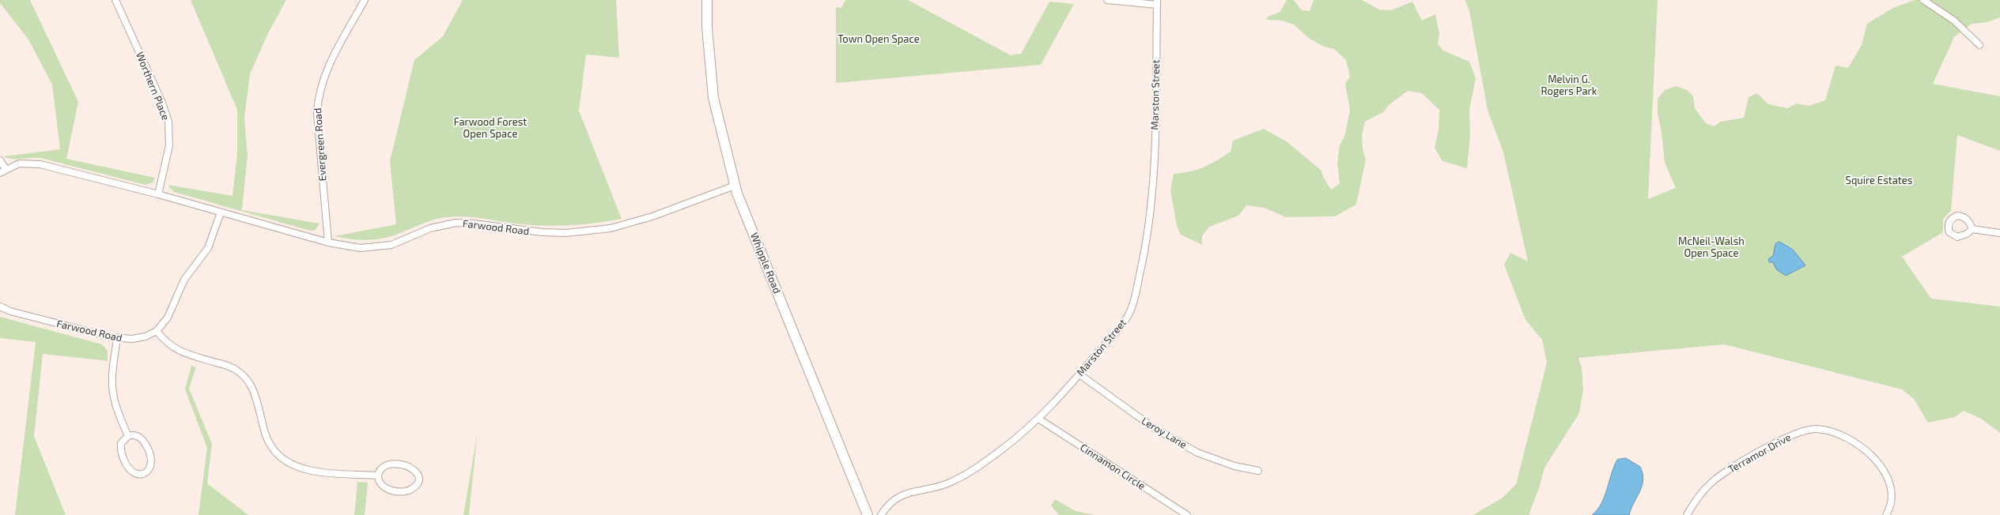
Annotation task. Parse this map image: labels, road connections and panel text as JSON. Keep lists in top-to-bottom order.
{
  "streets": {
    "main road": ["Whipple Road"],
    "street": [
      "Worthern Place",
      "Marston Street",
      "Evergreen Road",
      "Farwood Road",
      "Leroy Lane",
      "Terramor Drive",
      "Cinnamon Circle"
    ]
  },
  "crossings": [
    ["Worthern Place", "Farwood Road"],
    ["Marston Street", "Leroy Lane"],
    ["Marston Street", "Cinnamon Circle"],
    ["Evergreen Road", "Farwood Road"],
    ["Farwood Road", "Whipple Road"]
  ],
  "parks": [
    "Town Open Space",
    "Melvin G. Rogers Park",
    "Farwood Forest Open Space",
    "Squire Estates",
    "McNeil-Walsh Open Space"
  ]
}
